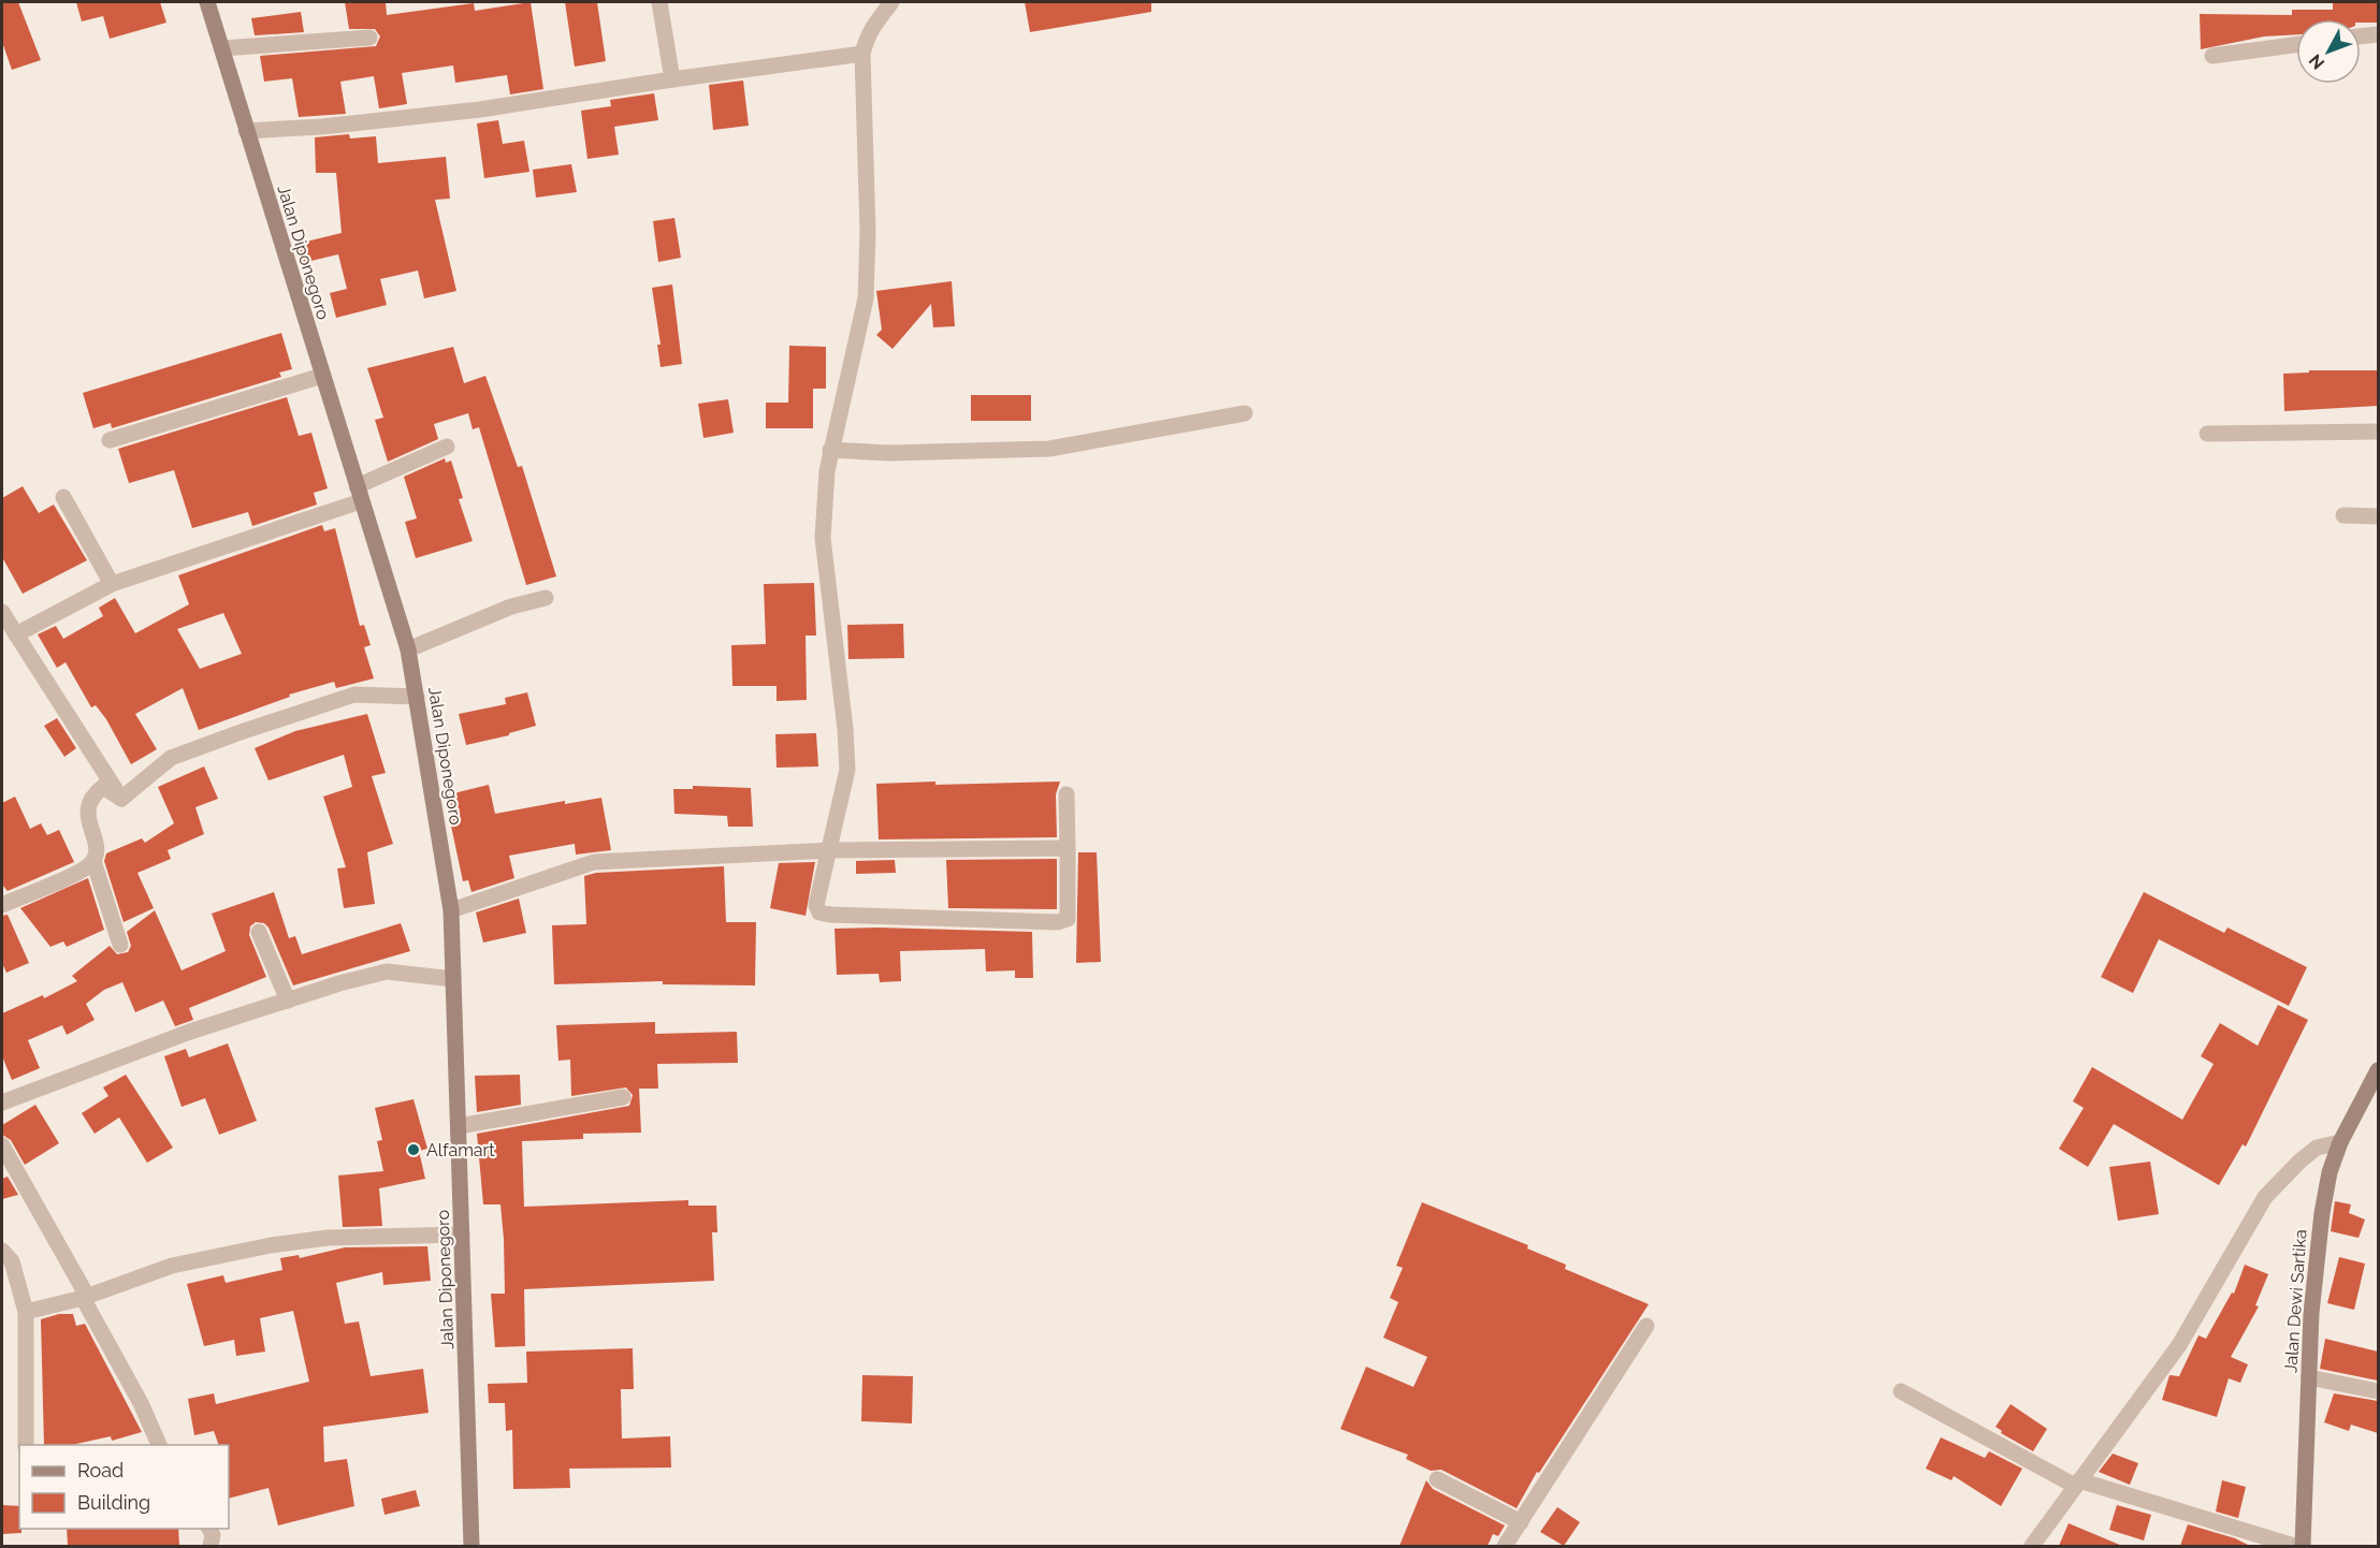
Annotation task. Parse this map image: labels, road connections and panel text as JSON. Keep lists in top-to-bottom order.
{
  "streets": {
    "street": ["Jalan Diponegoro", "Jalan Dewi Sartika"]
  },
  "places": ["Alfamart"],
  "legend": ["Road", "Building"],
  "north": "bottom left"
}
